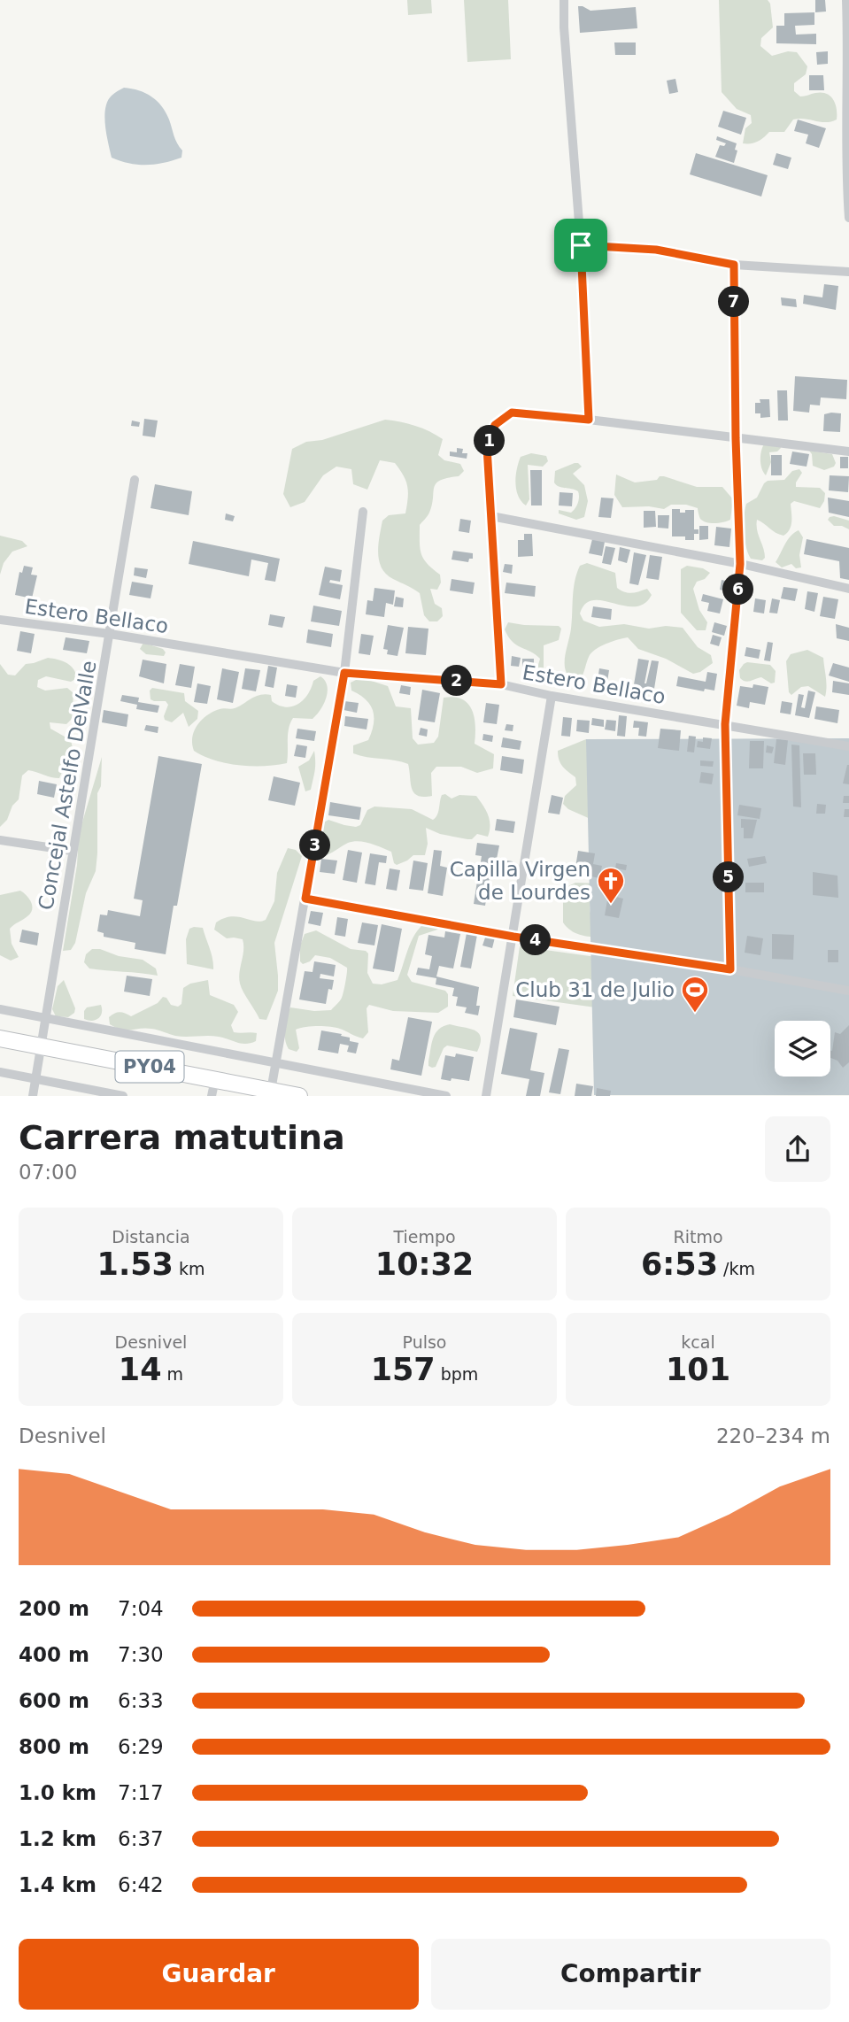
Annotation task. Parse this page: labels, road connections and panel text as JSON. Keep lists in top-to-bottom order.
{
  "streets": {
    "highway": ["PY04"],
    "street": ["Estero Bellaco", "Concejal Astelfo DelValle"]
  },
  "crossings": [
    ["Estero Bellaco", "Concejal Astelfo DelValle"],
    ["Concejal Astelfo DelValle", "PY04"]
  ],
  "places": {
    "church": ["Capilla Virgen de Lourdes"],
    "sports": ["Club 31 de Julio"]
  },
  "page": {
    "pins": [
      "7",
      "1",
      "6",
      "2",
      "3",
      "5",
      "4"
    ],
    "heading": ["Carrera matutina", "07:00"],
    "stats": [
      ["Distancia", "1.53 km"],
      ["Tiempo", "10:32"],
      ["Ritmo", "6:53 /km"],
      ["Desnivel", "14 m"],
      ["Pulso", "157 bpm"],
      ["kcal", "101"]
    ],
    "chart": ["Desnivel", "220–234 m"],
    "list": [
      {
        "name": "200 m",
        "note": "7:04"
      },
      {
        "name": "400 m",
        "note": "7:30"
      },
      {
        "name": "600 m",
        "note": "6:33"
      },
      {
        "name": "800 m",
        "note": "6:29"
      },
      {
        "name": "1.0 km",
        "note": "7:17"
      },
      {
        "name": "1.2 km",
        "note": "6:37"
      },
      {
        "name": "1.4 km",
        "note": "6:42"
      }
    ],
    "buttons": ["Guardar", "Compartir"]
  }
}
